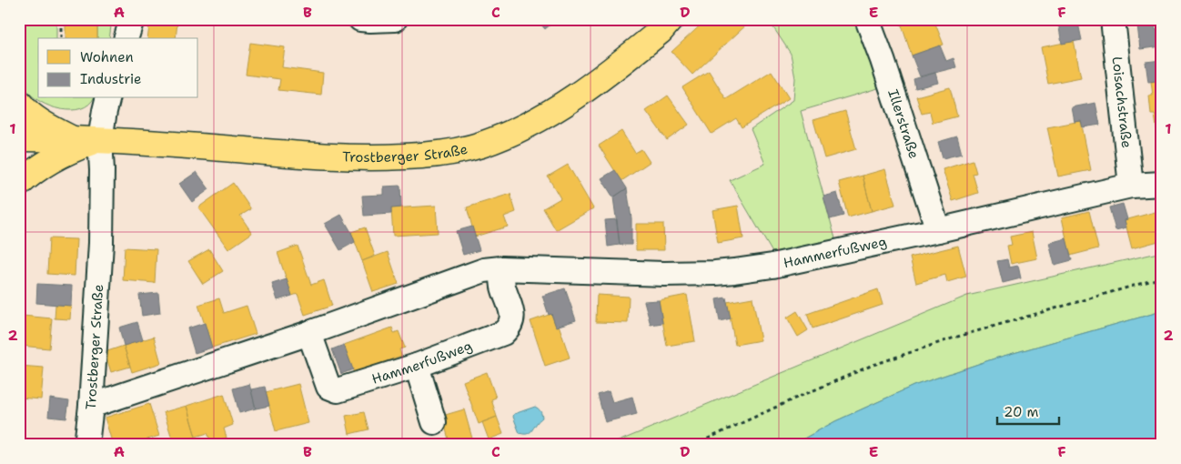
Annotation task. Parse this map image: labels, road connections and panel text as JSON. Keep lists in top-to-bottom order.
{
  "streets": {
    "main road": ["Trostberger Straße"],
    "street": ["Loisachstraße", "Illerstraße", "Hammerfußweg"]
  },
  "crossings": [
    ["Loisachstraße", "Hammerfußweg"],
    ["Illerstraße", "Hammerfußweg"],
    ["Trostberger Straße", "Hammerfußweg"]
  ],
  "legend": ["Wohnen", "Industrie"],
  "scale_bar": "20 m",
  "grid": {
    "columns": [
      "A",
      "B",
      "C",
      "D",
      "E",
      "F"
    ],
    "rows": ["1", "2"]
  }
}
